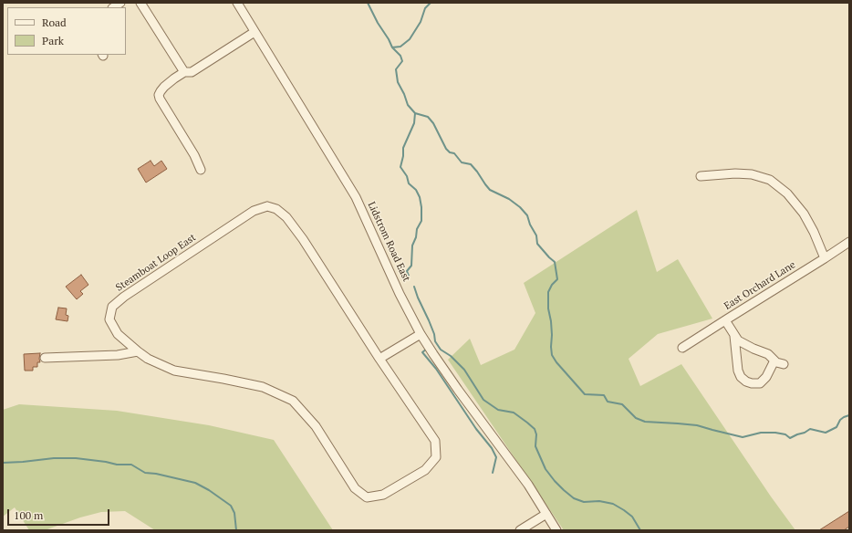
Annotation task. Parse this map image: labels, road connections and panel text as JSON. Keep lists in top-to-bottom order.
{
  "streets": {
    "street": ["Lidstrom Road East", "Steamboat Loop East", "East Orchard Lane"]
  },
  "legend": ["Road", "Park"],
  "scale_bar": "100 m"
}
